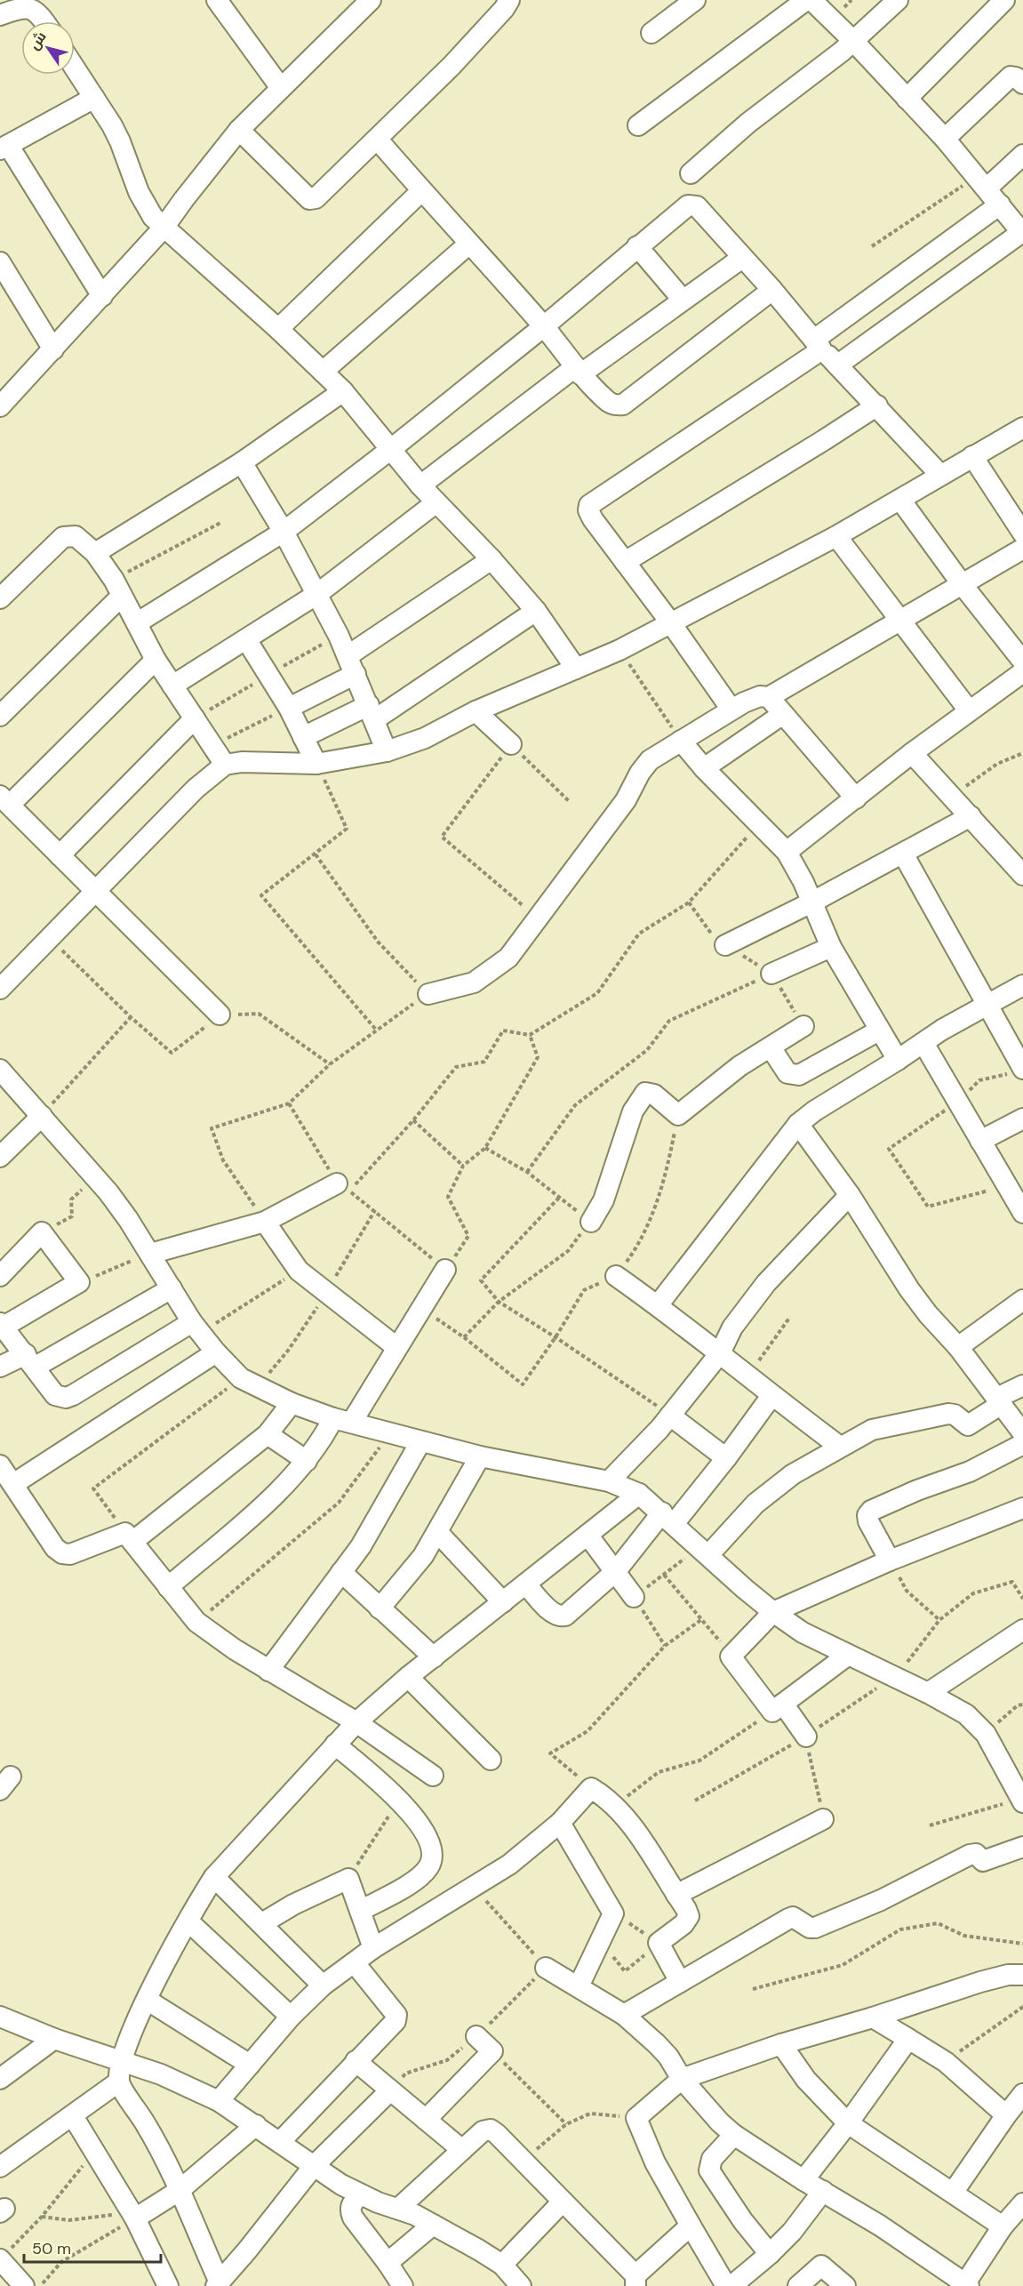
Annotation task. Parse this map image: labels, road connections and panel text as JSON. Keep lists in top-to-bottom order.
{
  "scale_bar": "50 m",
  "north": "top left"
}
